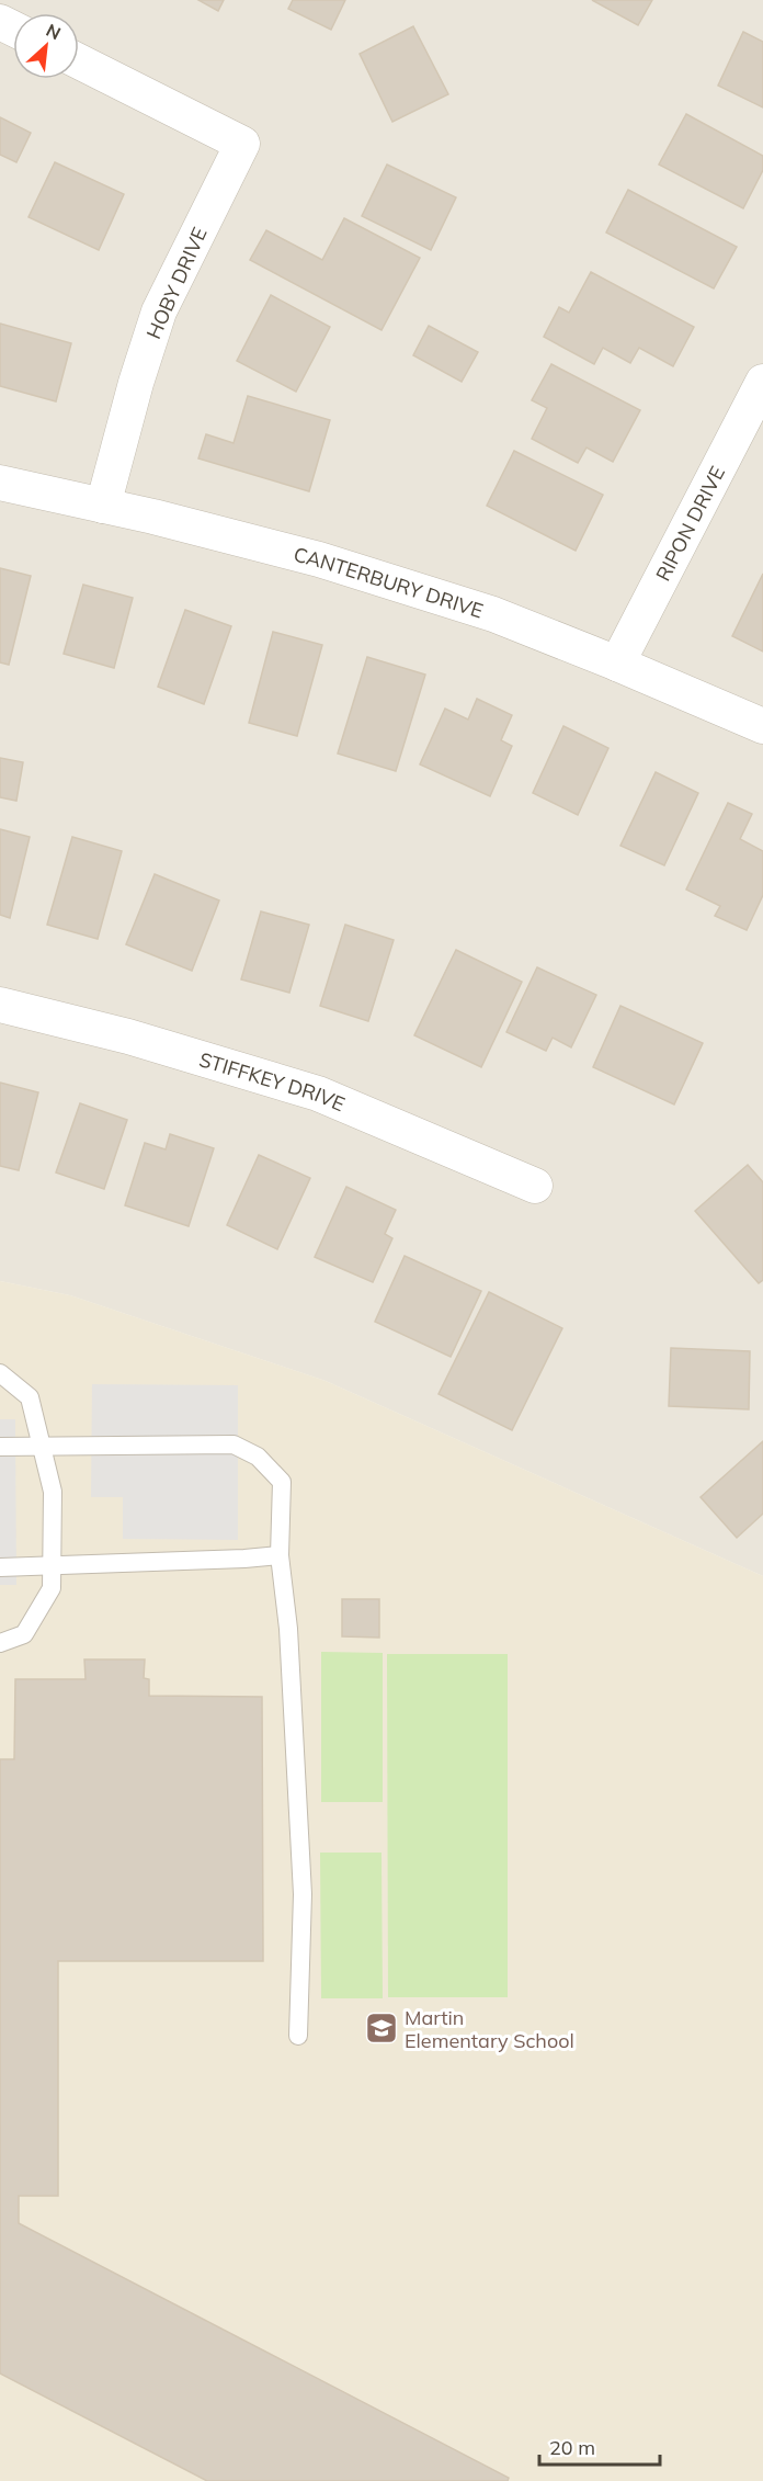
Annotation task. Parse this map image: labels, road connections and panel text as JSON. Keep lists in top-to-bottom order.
{
  "streets": {
    "street": [
      "HOBY DRIVE",
      "RIPON DRIVE",
      "CANTERBURY DRIVE",
      "STIFFKEY DRIVE"
    ]
  },
  "crossings": [
    ["HOBY DRIVE", "CANTERBURY DRIVE"],
    ["RIPON DRIVE", "CANTERBURY DRIVE"]
  ],
  "places": {
    "school or university": ["Martin Elementary School"]
  },
  "scale_bar": "20 m",
  "north": "top right"
}
